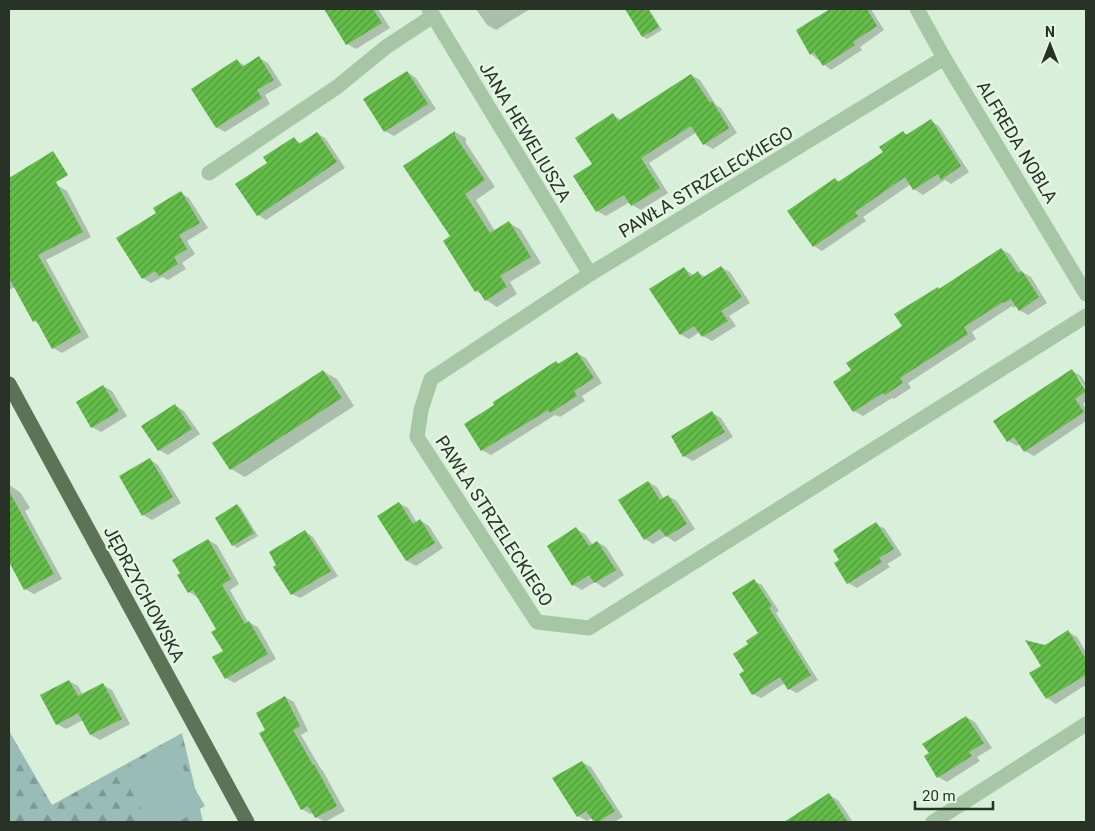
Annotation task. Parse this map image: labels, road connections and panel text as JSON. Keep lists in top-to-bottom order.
{
  "streets": {
    "main road": ["JĘDRZYCHOWSKA"],
    "street": ["JANA HEWELIUSZA", "ALFREDA NOBLA", "PAWŁA STRZELECKIEGO"]
  },
  "crossings": [
    ["JANA HEWELIUSZA", "PAWŁA STRZELECKIEGO"],
    ["ALFREDA NOBLA", "PAWŁA STRZELECKIEGO"]
  ],
  "scale_bar": "20 m",
  "north": "top"
}
